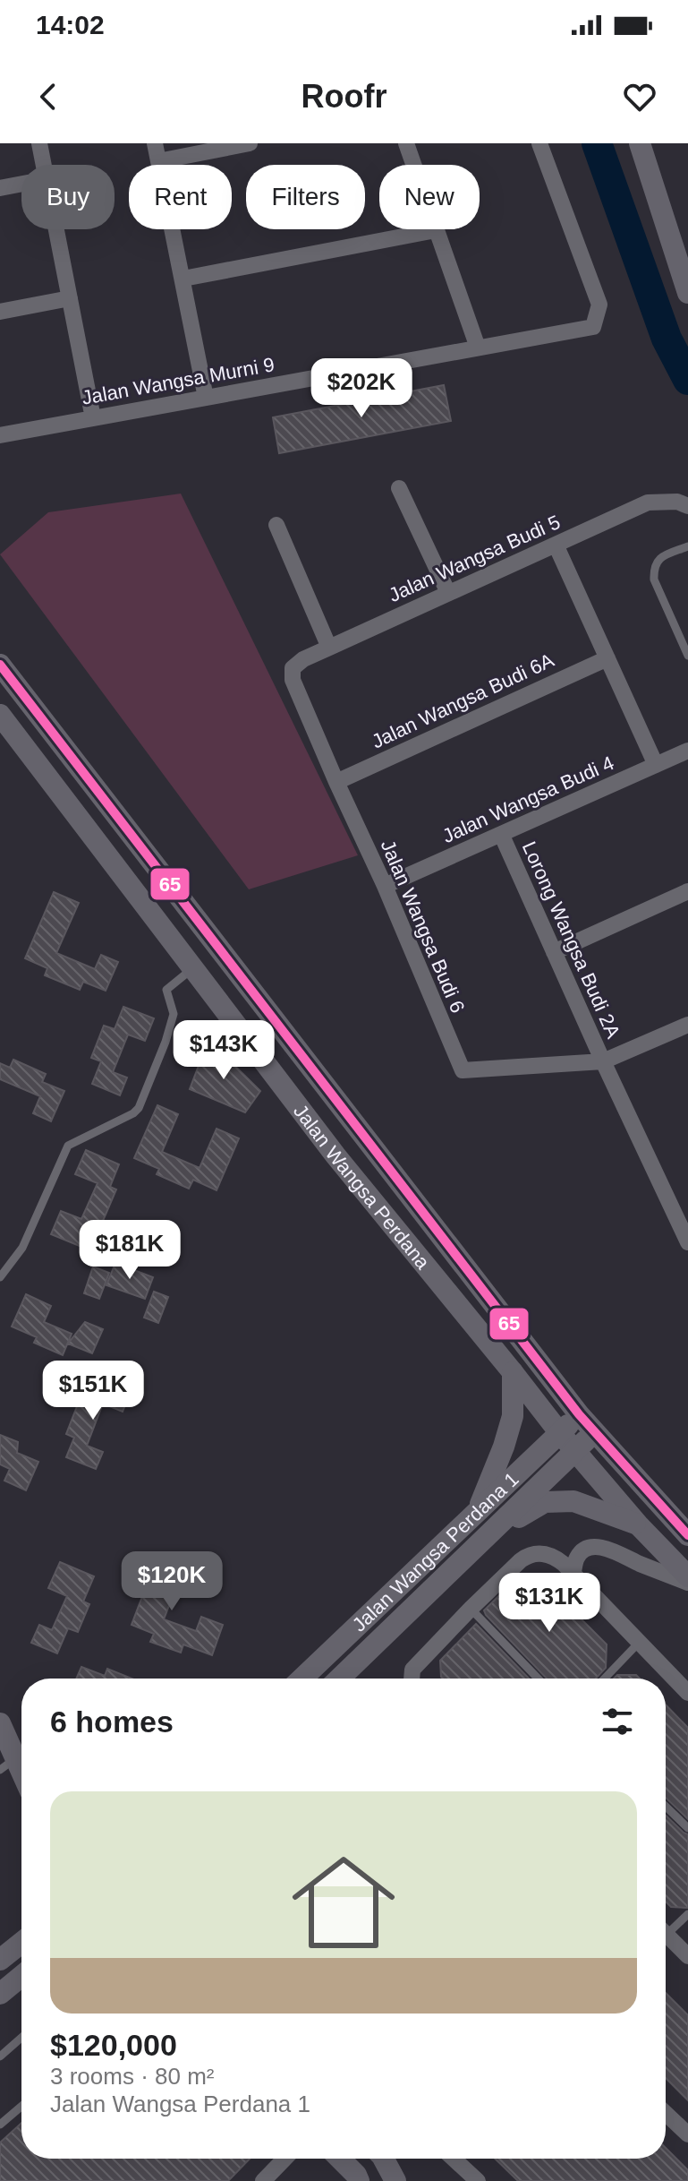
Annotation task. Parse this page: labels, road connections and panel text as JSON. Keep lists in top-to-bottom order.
{
  "streets": {
    "main road": ["Jalan Wangsa Perdana", "Jalan Wangsa Perdana 1"],
    "street": [
      "Jalan Wangsa Murni 9",
      "Jalan Wangsa Budi 5",
      "Jalan Wangsa Budi 6A",
      "Jalan Wangsa Budi 4",
      "Jalan Wangsa Budi 6",
      "Lorong Wangsa Budi 2A"
    ]
  },
  "crossings": [
    ["Jalan Wangsa Budi 5", "Jalan Wangsa Budi 6"],
    ["Jalan Wangsa Budi 6A", "Jalan Wangsa Budi 6"],
    ["Jalan Wangsa Budi 4", "Jalan Wangsa Budi 6"],
    ["Jalan Wangsa Budi 4", "Lorong Wangsa Budi 2A"],
    ["Jalan Wangsa Budi 6", "Lorong Wangsa Budi 2A"],
    ["Jalan Wangsa Perdana", "Jalan Wangsa Perdana 1"]
  ],
  "lines": ["transit line 65"],
  "page": {
    "status": "14:02",
    "header": "Roofr",
    "chip": [
      "Buy",
      "Rent",
      "Filters",
      "New"
    ],
    "price": [
      "$202K",
      "$143K",
      "$181K",
      "$151K",
      "$120K",
      "$131K"
    ],
    "heading": "6 homes",
    "list": [
      {
        "name": "$120,000",
        "note": "3 rooms · 80 m² · Jalan Wangsa Perdana 1"
      }
    ]
  }
}
